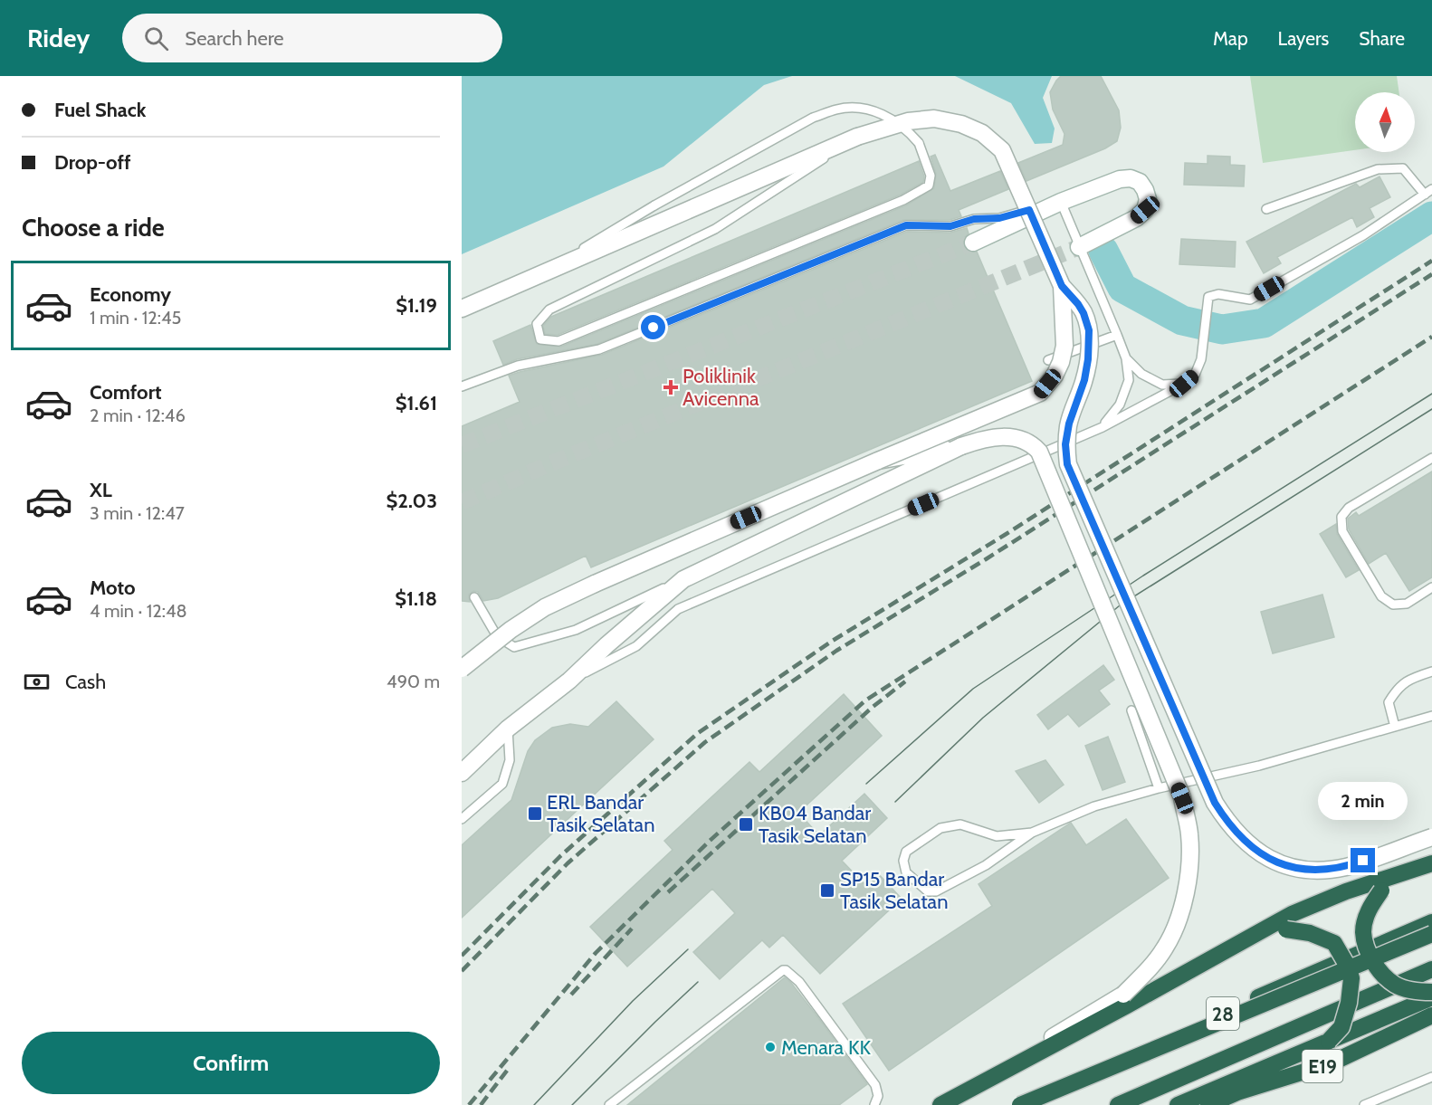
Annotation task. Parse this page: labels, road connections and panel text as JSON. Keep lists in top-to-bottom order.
{
  "streets": {
    "highway": ["28", "E19"]
  },
  "places": {
    "health": ["Poliklinik Avicenna"],
    "transit": ["ERL Bandar Tasik Selatan", "KB04 Bandar Tasik Selatan", "SP15 Bandar Tasik Selatan"],
    "other": ["Menara KK"]
  },
  "north": "top",
  "page": {
    "header": "Ridey",
    "search": "Search here",
    "nav": ["Map", "Layers", "Share"],
    "banner": ["Fuel Shack", "Drop-off"],
    "heading": "Choose a ride",
    "list": [
      {
        "name": "Economy",
        "note": "1 min · 12:45",
        "value": "$1.19"
      },
      {
        "name": "Comfort",
        "note": "2 min · 12:46",
        "value": "$1.61"
      },
      {
        "name": "XL",
        "note": "3 min · 12:47",
        "value": "$2.03"
      },
      {
        "name": "Moto",
        "note": "4 min · 12:48",
        "value": "$1.18"
      }
    ],
    "pay": ["Cash", "490 m"],
    "bubble": "2 min",
    "buttons": "Confirm"
  }
}
